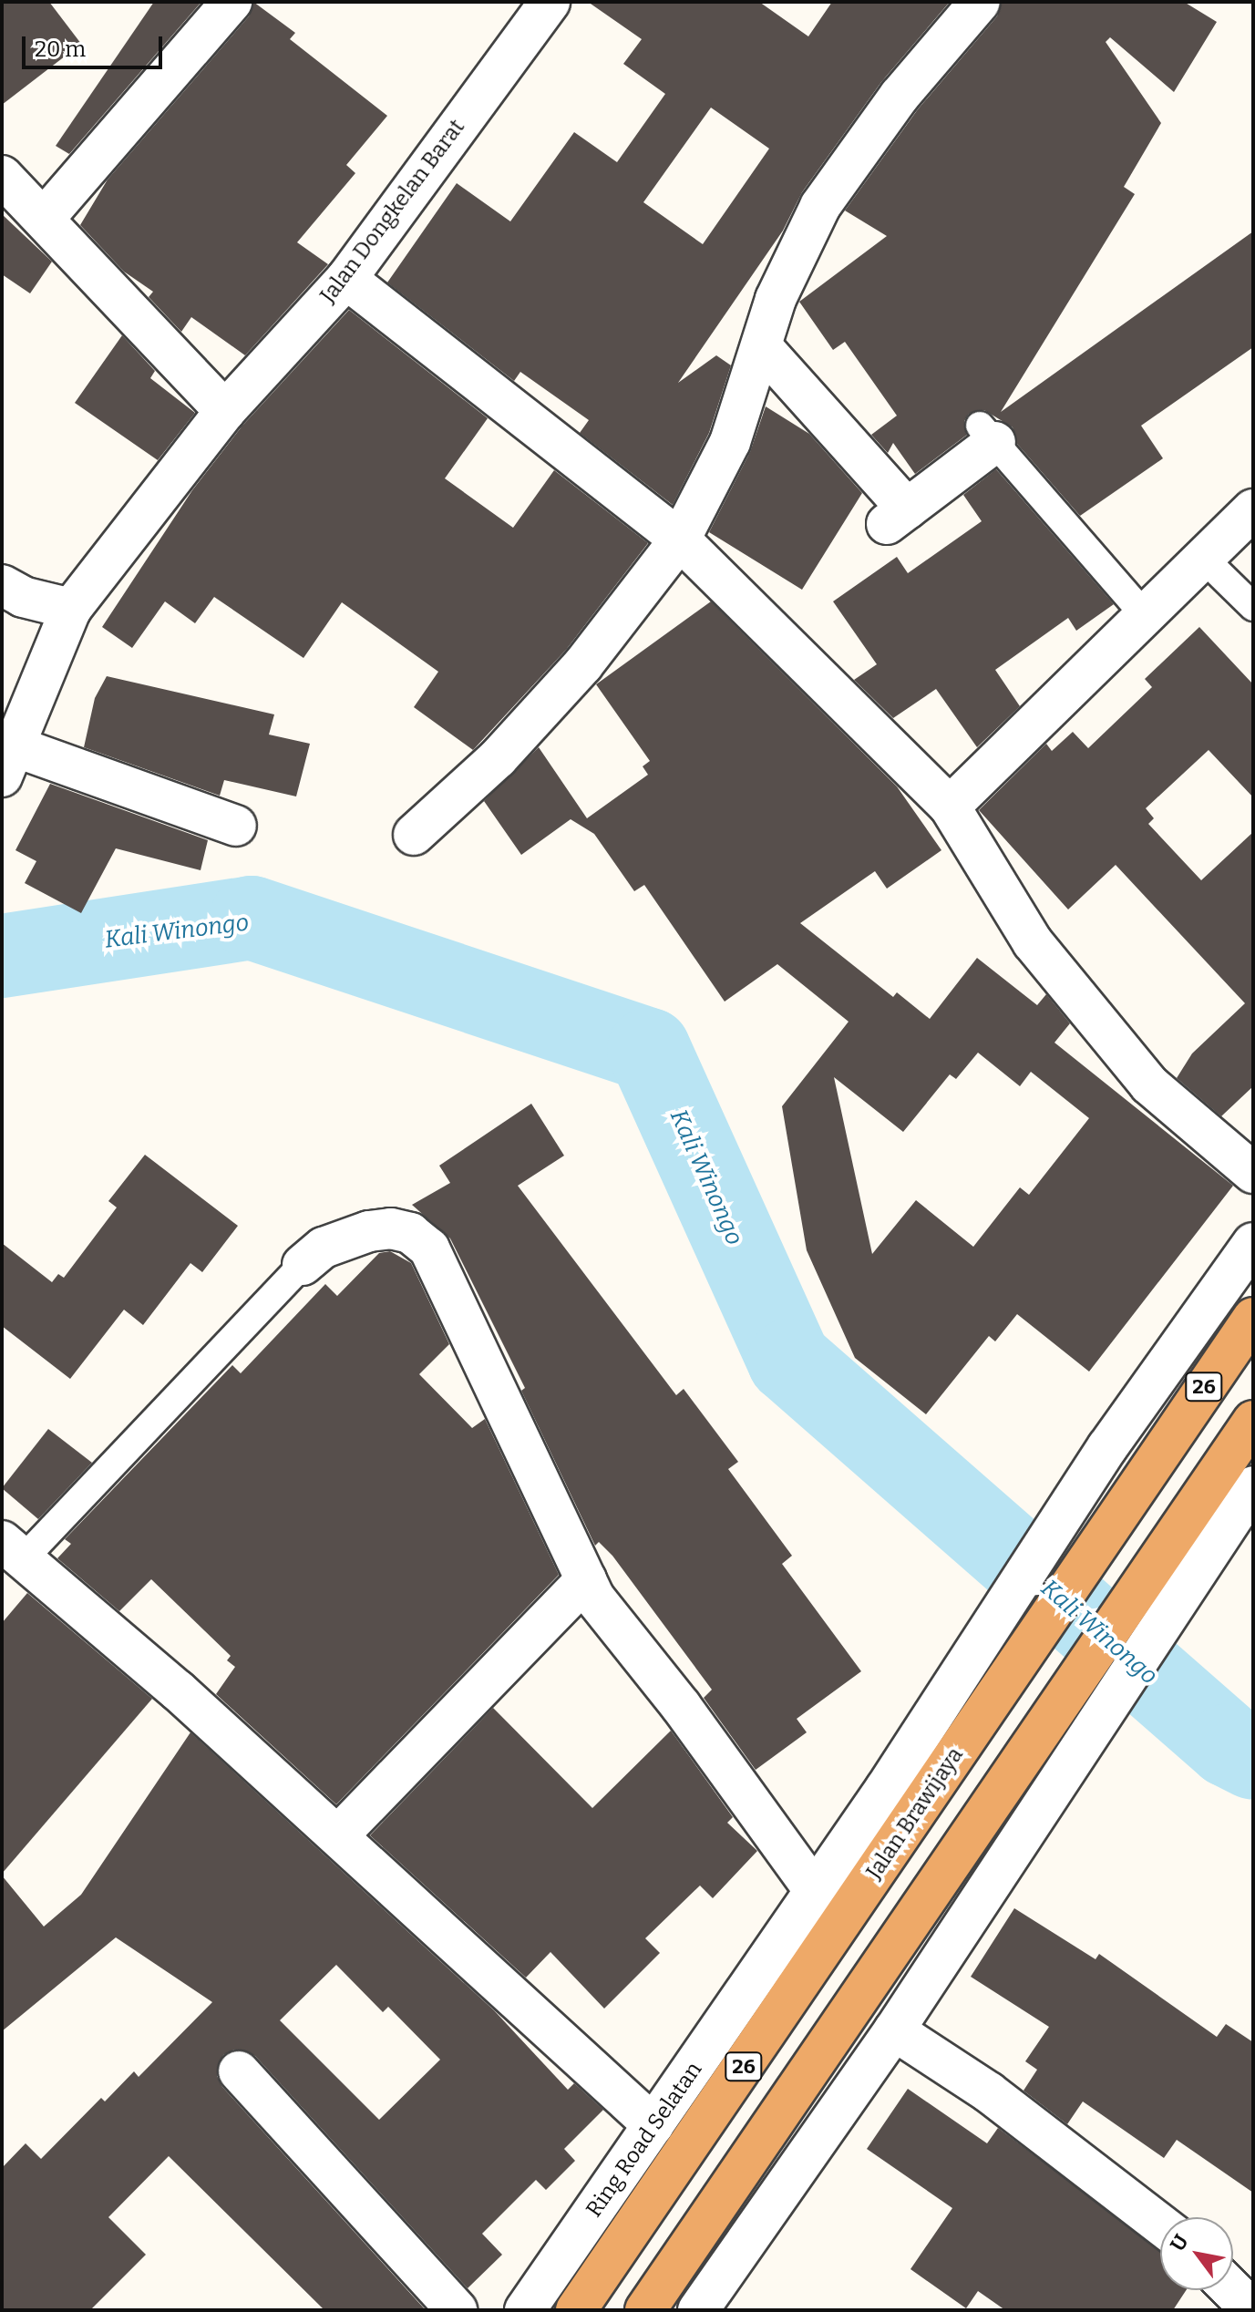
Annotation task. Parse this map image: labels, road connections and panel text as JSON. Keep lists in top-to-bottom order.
{
  "streets": {
    "highway": ["26", "Jalan Brawijaya"],
    "street": ["Jalan Dongkelan Barat", "Ring Road Selatan"]
  },
  "water": ["Kali Winongo"],
  "scale_bar": "20 m",
  "north": "top left"
}
